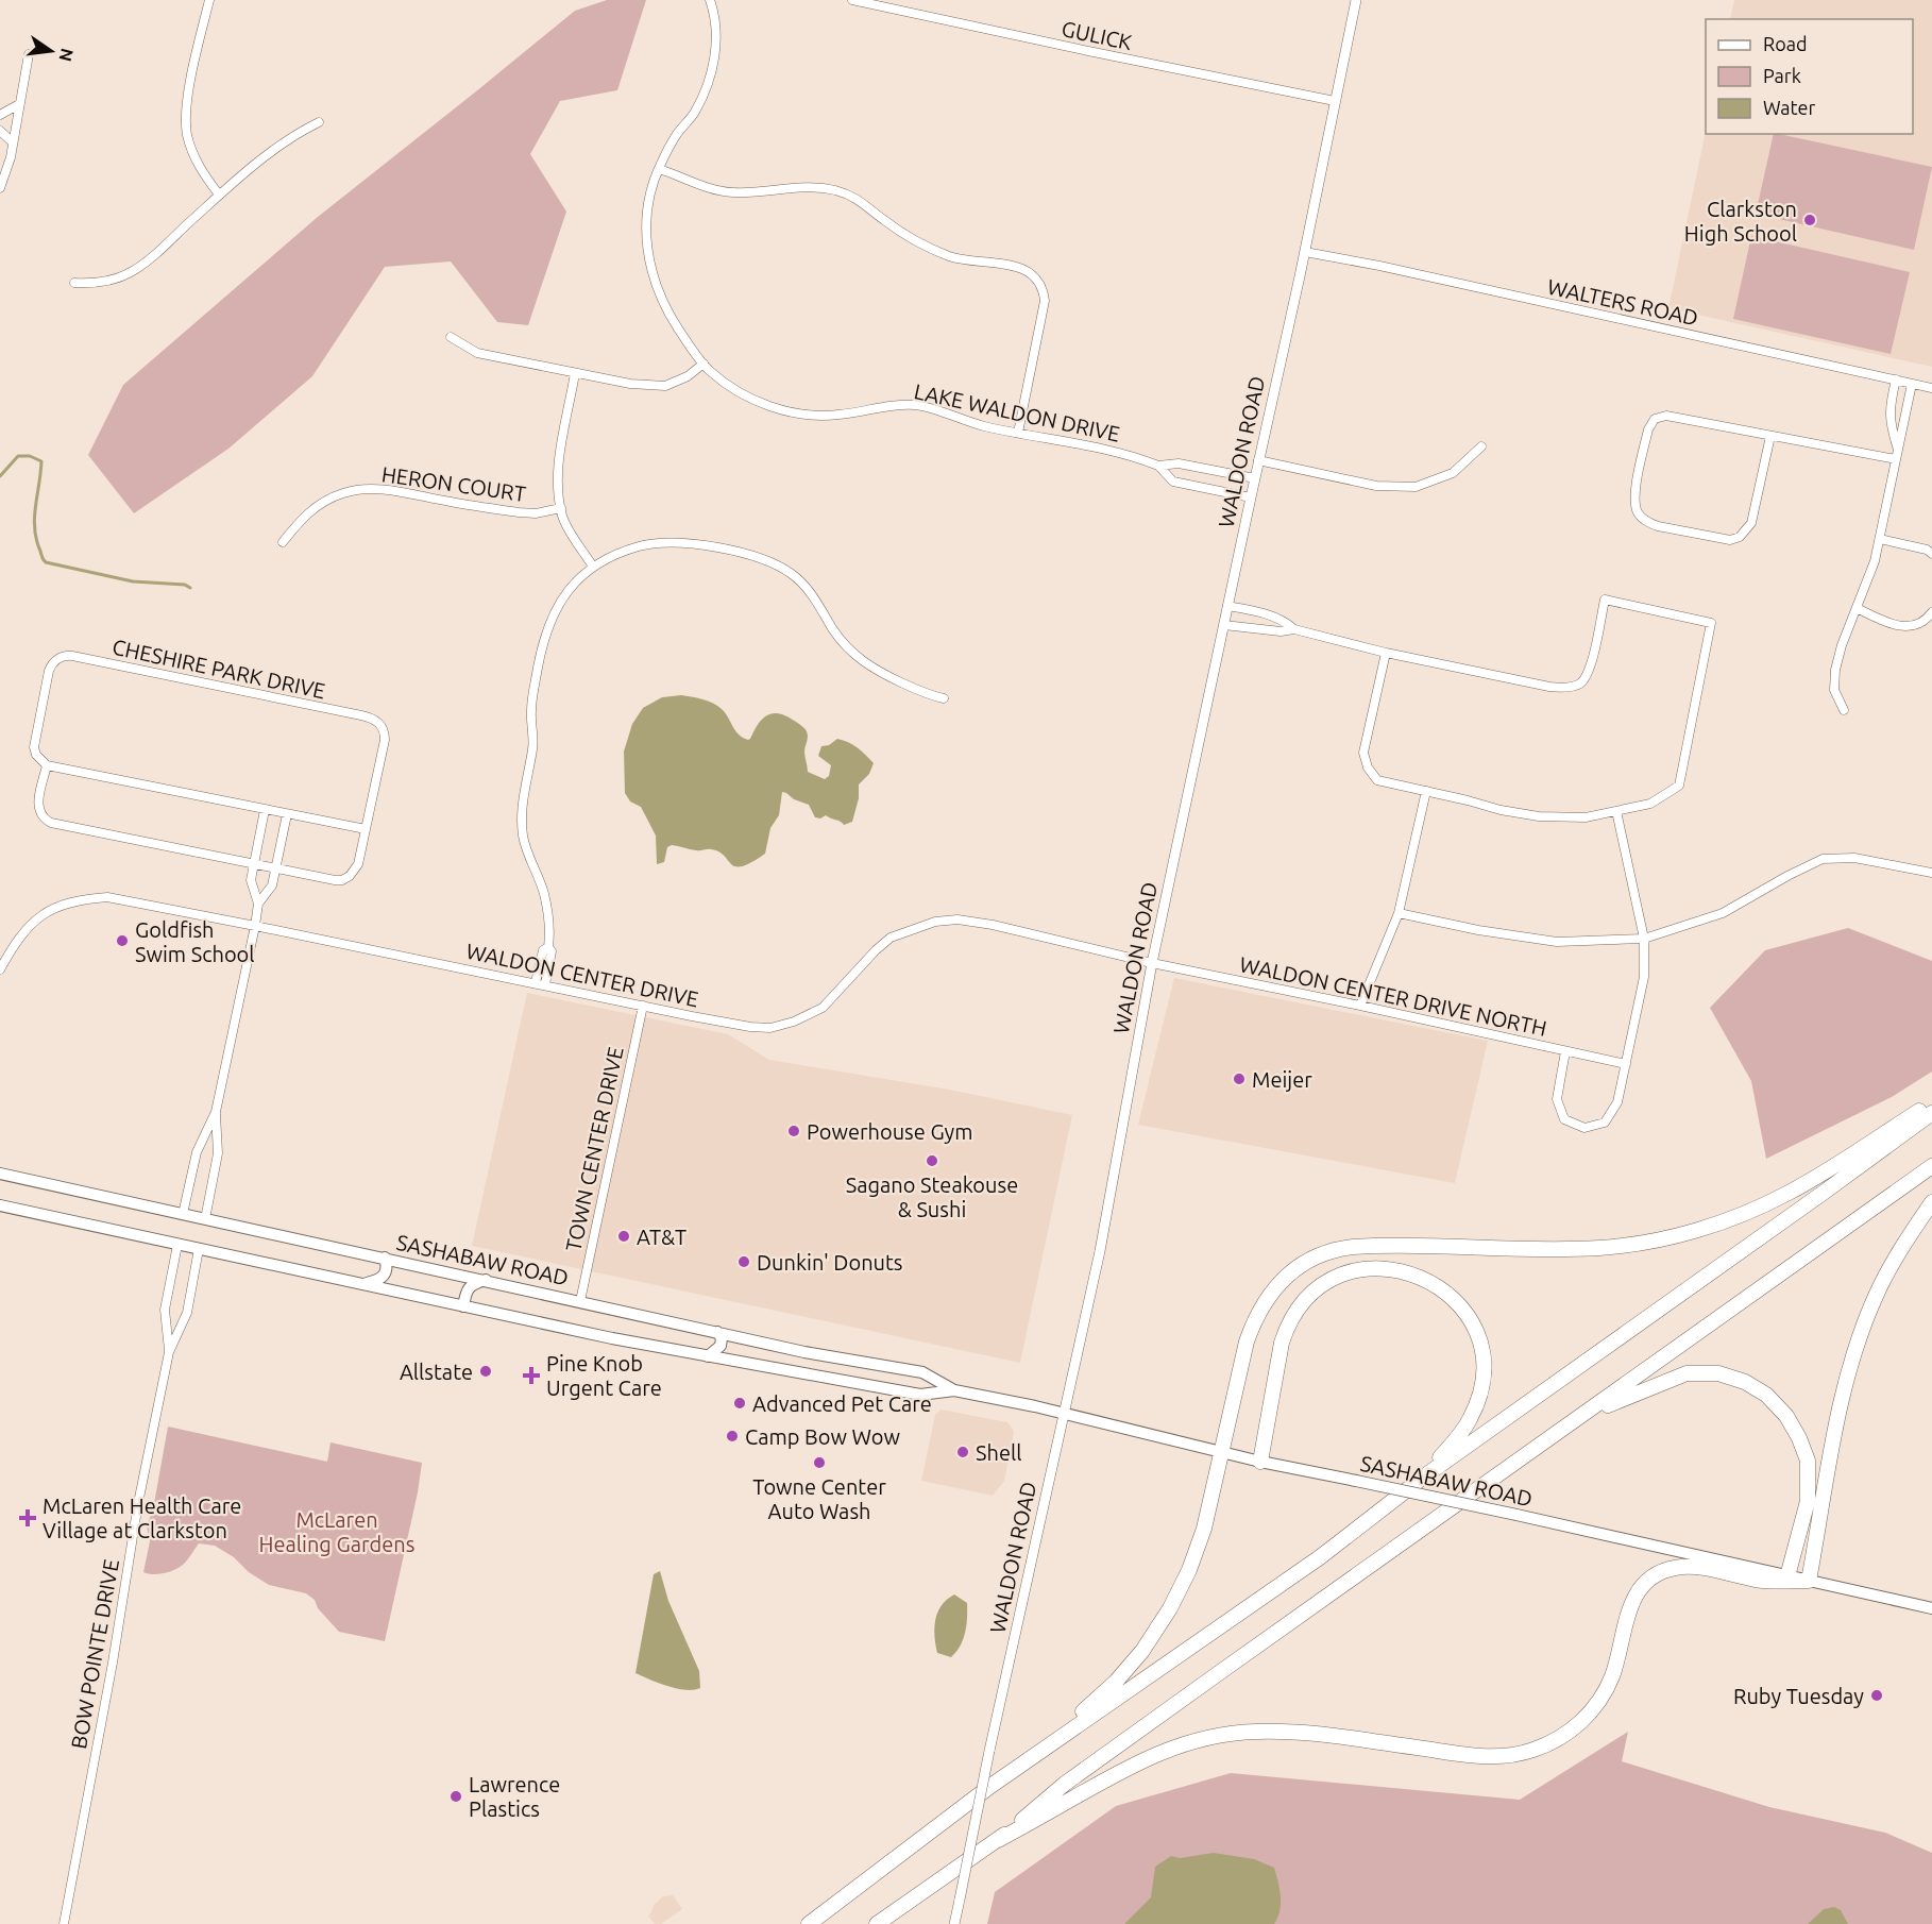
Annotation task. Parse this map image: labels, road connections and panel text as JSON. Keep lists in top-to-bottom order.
{
  "streets": {
    "main road": ["SASHABAW ROAD"],
    "street": [
      "GULICK",
      "WALTERS ROAD",
      "LAKE WALDON DRIVE",
      "WALDON ROAD",
      "HERON COURT",
      "CHESHIRE PARK DRIVE",
      "WALDON CENTER DRIVE",
      "WALDON CENTER DRIVE NORTH",
      "TOWN CENTER DRIVE",
      "BOW POINTE DRIVE"
    ]
  },
  "crossings": [
    ["GULICK", "WALDON ROAD"],
    ["WALTERS ROAD", "WALDON ROAD"],
    ["LAKE WALDON DRIVE", "WALDON ROAD"],
    ["WALDON ROAD", "WALDON CENTER DRIVE"],
    ["WALDON ROAD", "WALDON CENTER DRIVE NORTH"],
    ["WALDON ROAD", "SASHABAW ROAD"],
    ["WALDON CENTER DRIVE", "WALDON CENTER DRIVE NORTH"],
    ["WALDON CENTER DRIVE", "TOWN CENTER DRIVE"],
    ["TOWN CENTER DRIVE", "SASHABAW ROAD"],
    ["SASHABAW ROAD", "BOW POINTE DRIVE"]
  ],
  "parks": ["McLaren Healing Gardens"],
  "places": {
    "other": [
      "Clarkston High School",
      "Goldfish Swim School",
      "Meijer",
      "Powerhouse Gym",
      "Sagano Steakouse & Sushi",
      "AT&T",
      "Dunkin' Donuts",
      "Allstate",
      "Advanced Pet Care",
      "Camp Bow Wow",
      "Shell",
      "Towne Center Auto Wash",
      "Ruby Tuesday",
      "Lawrence Plastics"
    ],
    "health": ["Pine Knob Urgent Care", "McLaren Health Care Village at Clarkston"]
  },
  "legend": ["Road", "Park", "Water"],
  "north": "right"
}
